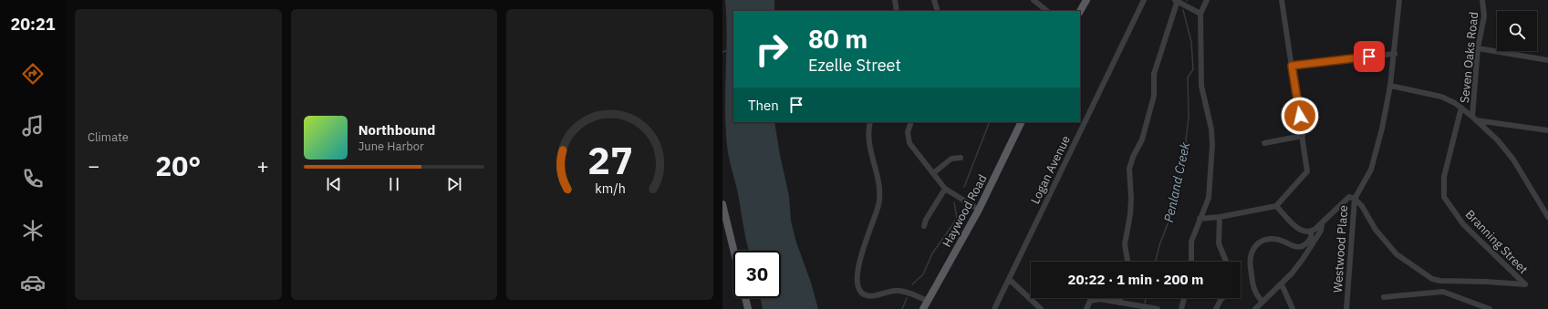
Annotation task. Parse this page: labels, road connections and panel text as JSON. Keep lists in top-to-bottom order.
{
  "streets": {
    "main road": ["Haywood Road"],
    "street": [
      "Seven Oaks Road",
      "Logan Avenue",
      "Branning Street",
      "Westwood Place"
    ]
  },
  "water": ["Penland Creek"],
  "page": {
    "tabs": "20:21",
    "tile": "Climate",
    "turn": ["80 m", "Ezelle Street"],
    "then": "Then",
    "song": ["Northbound", "June Harbor"],
    "heat": ["−", "20°", "+"],
    "limit": "30",
    "trip": "20:22 · 1 min · 200 m",
    "gauge": ["27", "km/h"]
  }
}
